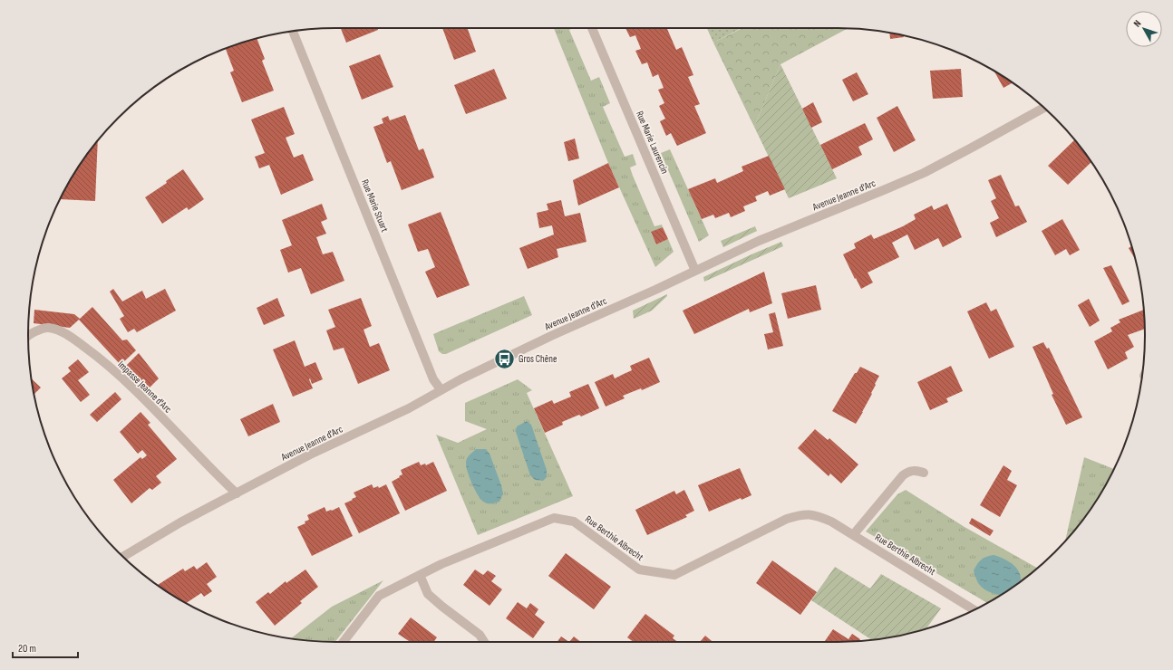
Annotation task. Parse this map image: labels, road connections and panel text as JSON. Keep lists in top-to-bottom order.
{
  "streets": {
    "street": [
      "Rue Marie Laurencin",
      "Avenue Jeanne d'Arc",
      "Rue Marie Stuart",
      "Impasse Jeanne d'Arc",
      "Rue Berthie Albrecht"
    ]
  },
  "crossings": [
    ["Rue Marie Laurencin", "Avenue Jeanne d'Arc"],
    ["Avenue Jeanne d'Arc", "Rue Marie Stuart"],
    ["Avenue Jeanne d'Arc", "Impasse Jeanne d'Arc"]
  ],
  "places": {
    "bus stop": ["Gros Chêne"]
  },
  "scale_bar": "20 m",
  "north": "top left"
}
